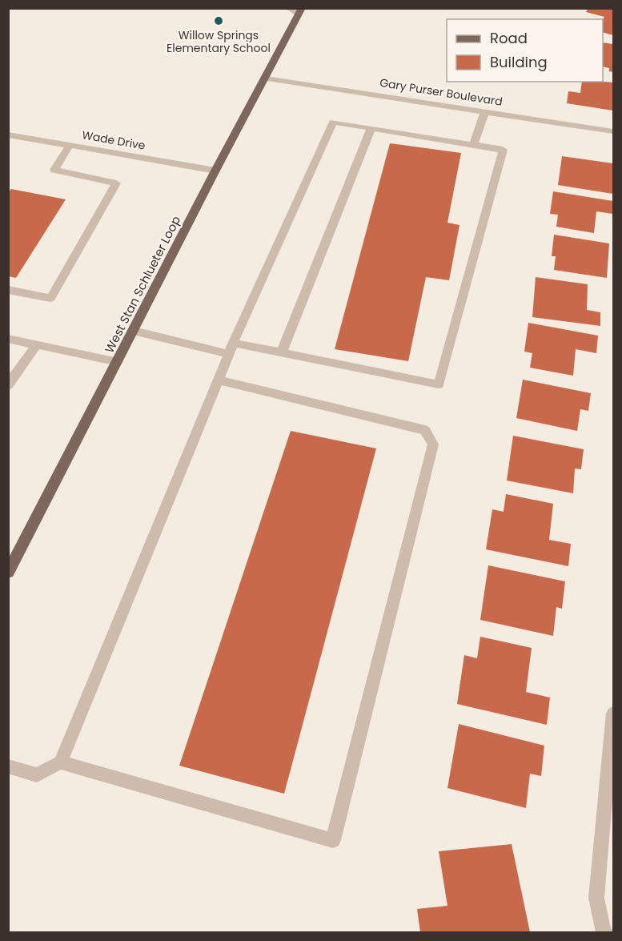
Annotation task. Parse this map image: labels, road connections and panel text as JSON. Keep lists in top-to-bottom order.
{
  "streets": {
    "main road": ["West Stan Schlueter Loop"],
    "street": ["Gary Purser Boulevard", "Wade Drive"]
  },
  "crossings": [
    ["Gary Purser Boulevard", "West Stan Schlueter Loop"],
    ["Wade Drive", "West Stan Schlueter Loop"]
  ],
  "places": ["Willow Springs Elementary School"],
  "legend": ["Road", "Building"]
}
